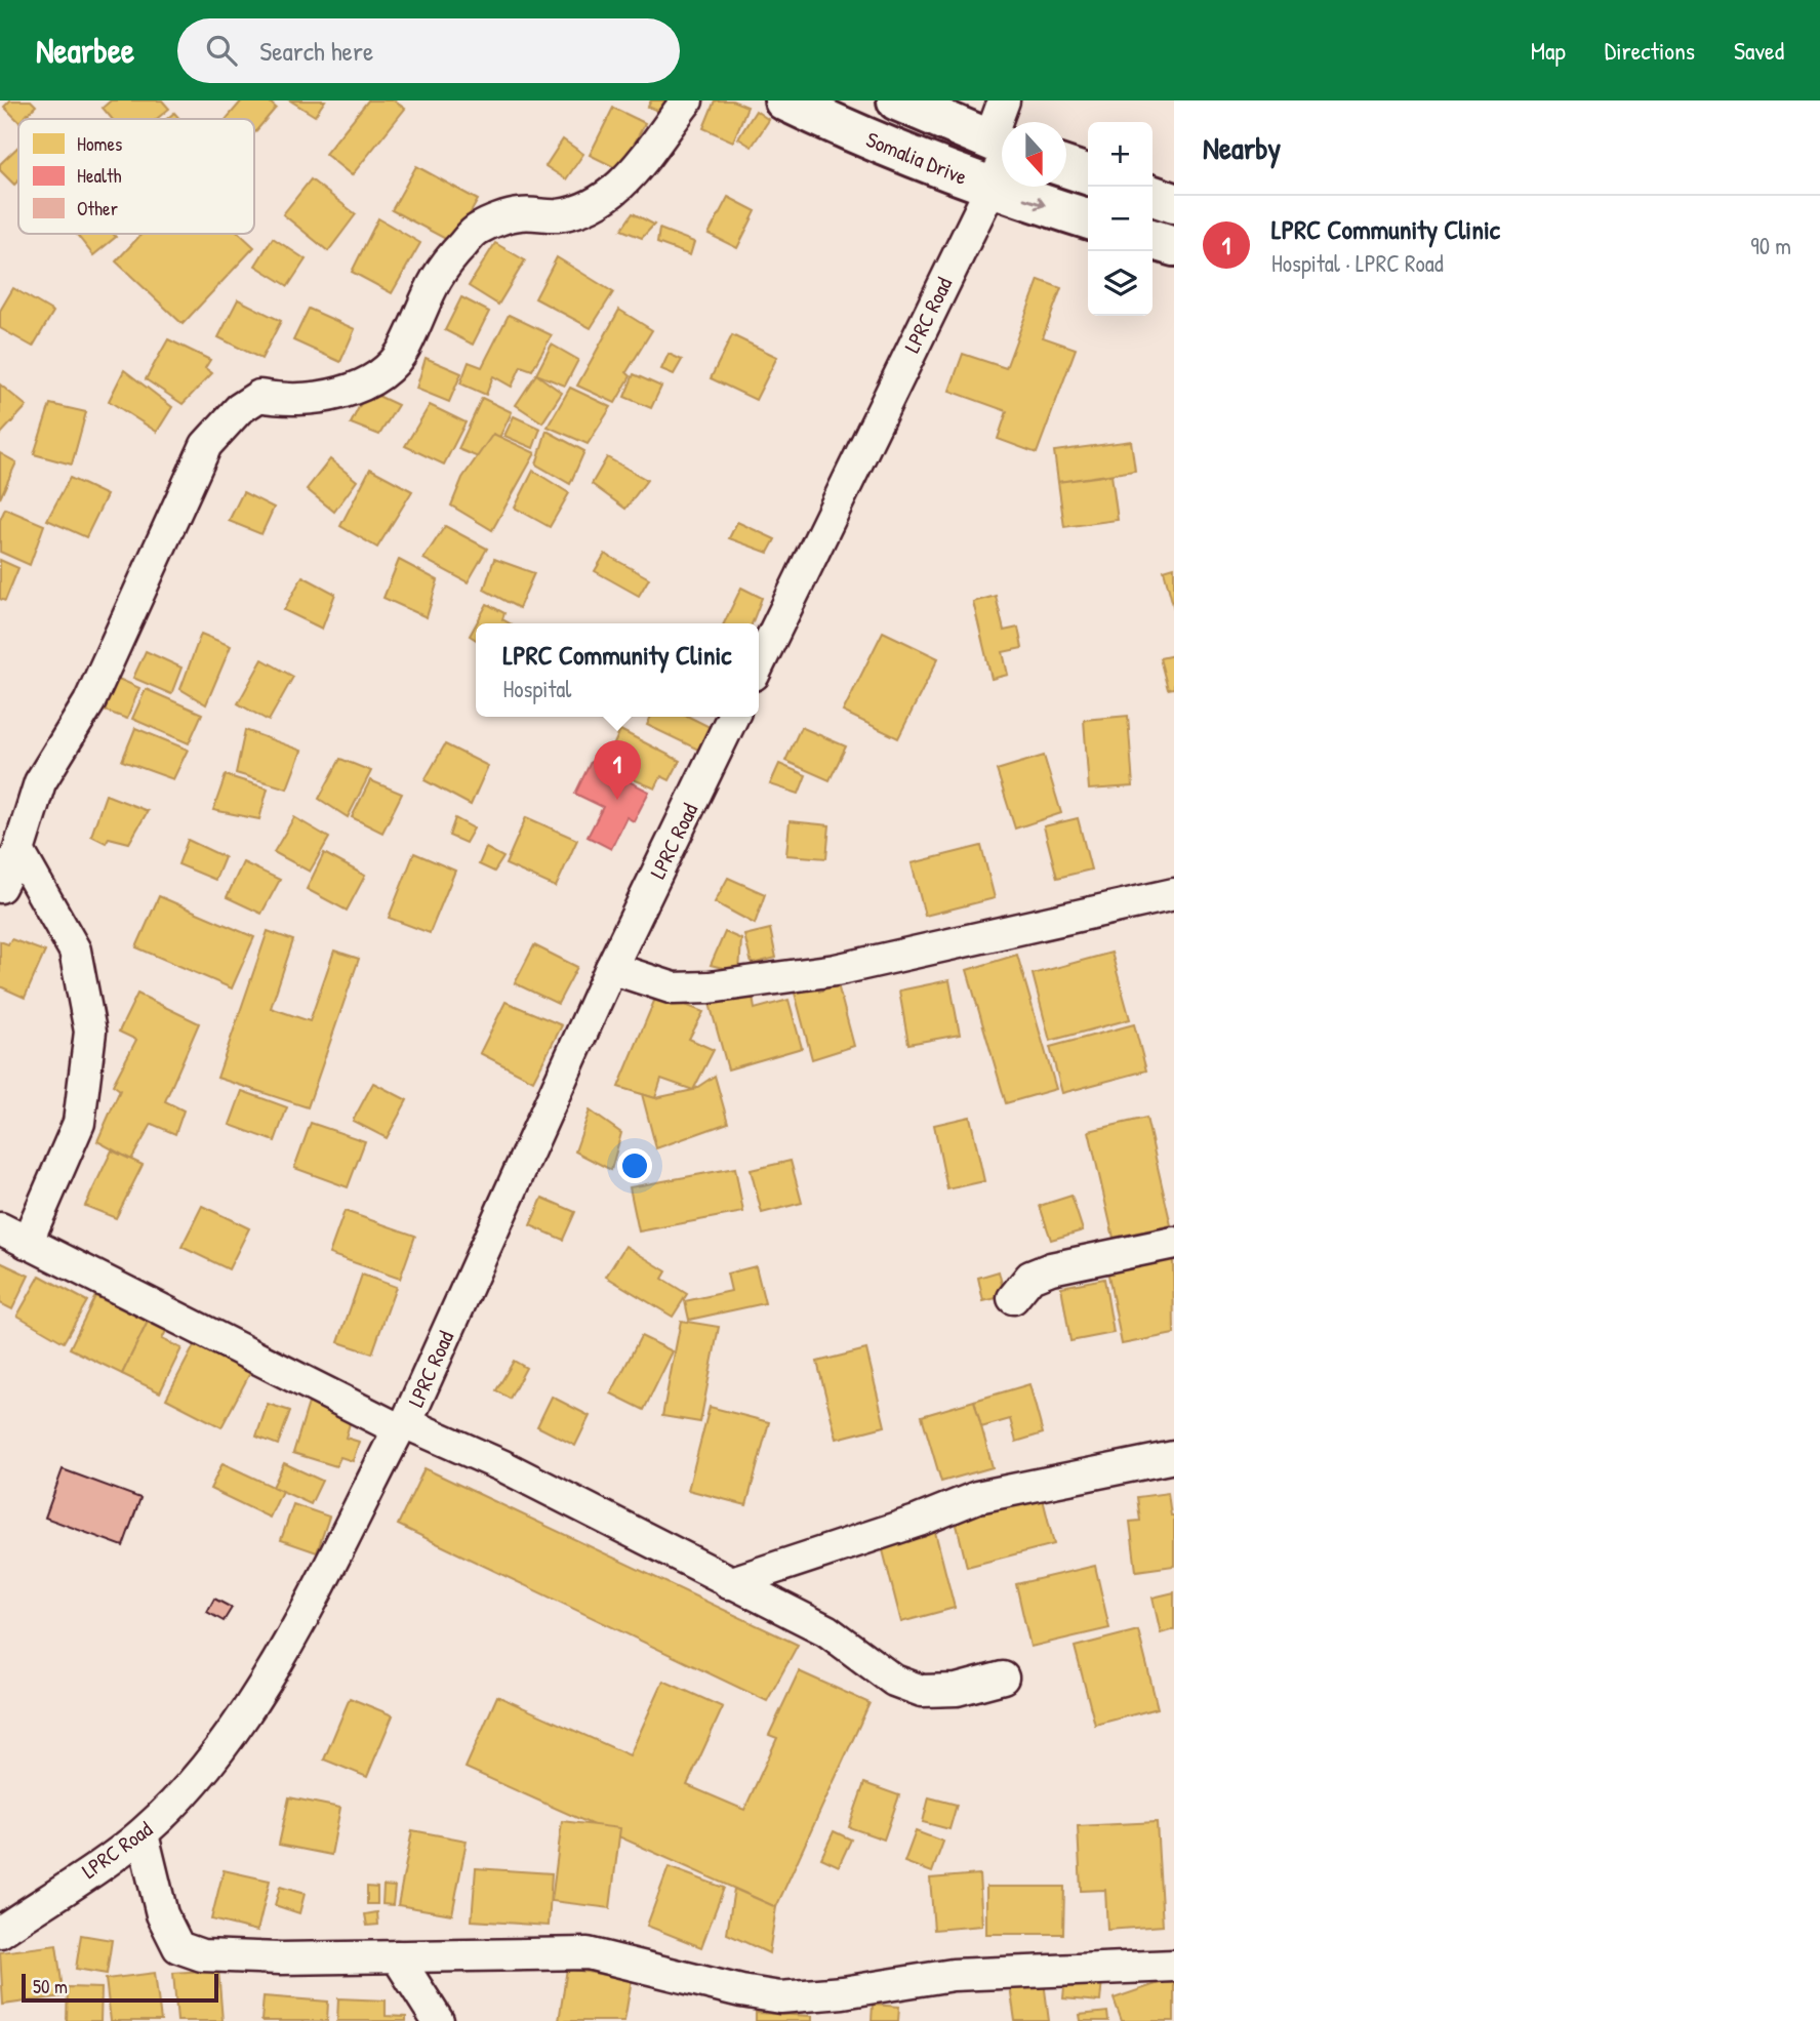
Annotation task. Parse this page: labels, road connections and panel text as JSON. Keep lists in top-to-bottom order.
{
  "streets": {
    "main road": ["Somalia Drive"],
    "street": ["LPRC Road"]
  },
  "crossings": [
    ["Somalia Drive", "LPRC Road"]
  ],
  "legend": ["Homes", "Health", "Other"],
  "scale_bar": "50 m",
  "north": "bottom",
  "page": {
    "header": "Nearbee",
    "search": "Search here",
    "nav": ["Map", "Directions", "Saved"],
    "heading": "Nearby",
    "map_buttons": ["+", "−"],
    "list": [
      {
        "mark": "1",
        "name": "LPRC Community Clinic",
        "note": "Hospital · LPRC Road",
        "value": "90 m"
      }
    ],
    "popup": ["LPRC Community Clinic", "Hospital"],
    "pins": "1",
    "scale": "50 m"
  }
}
